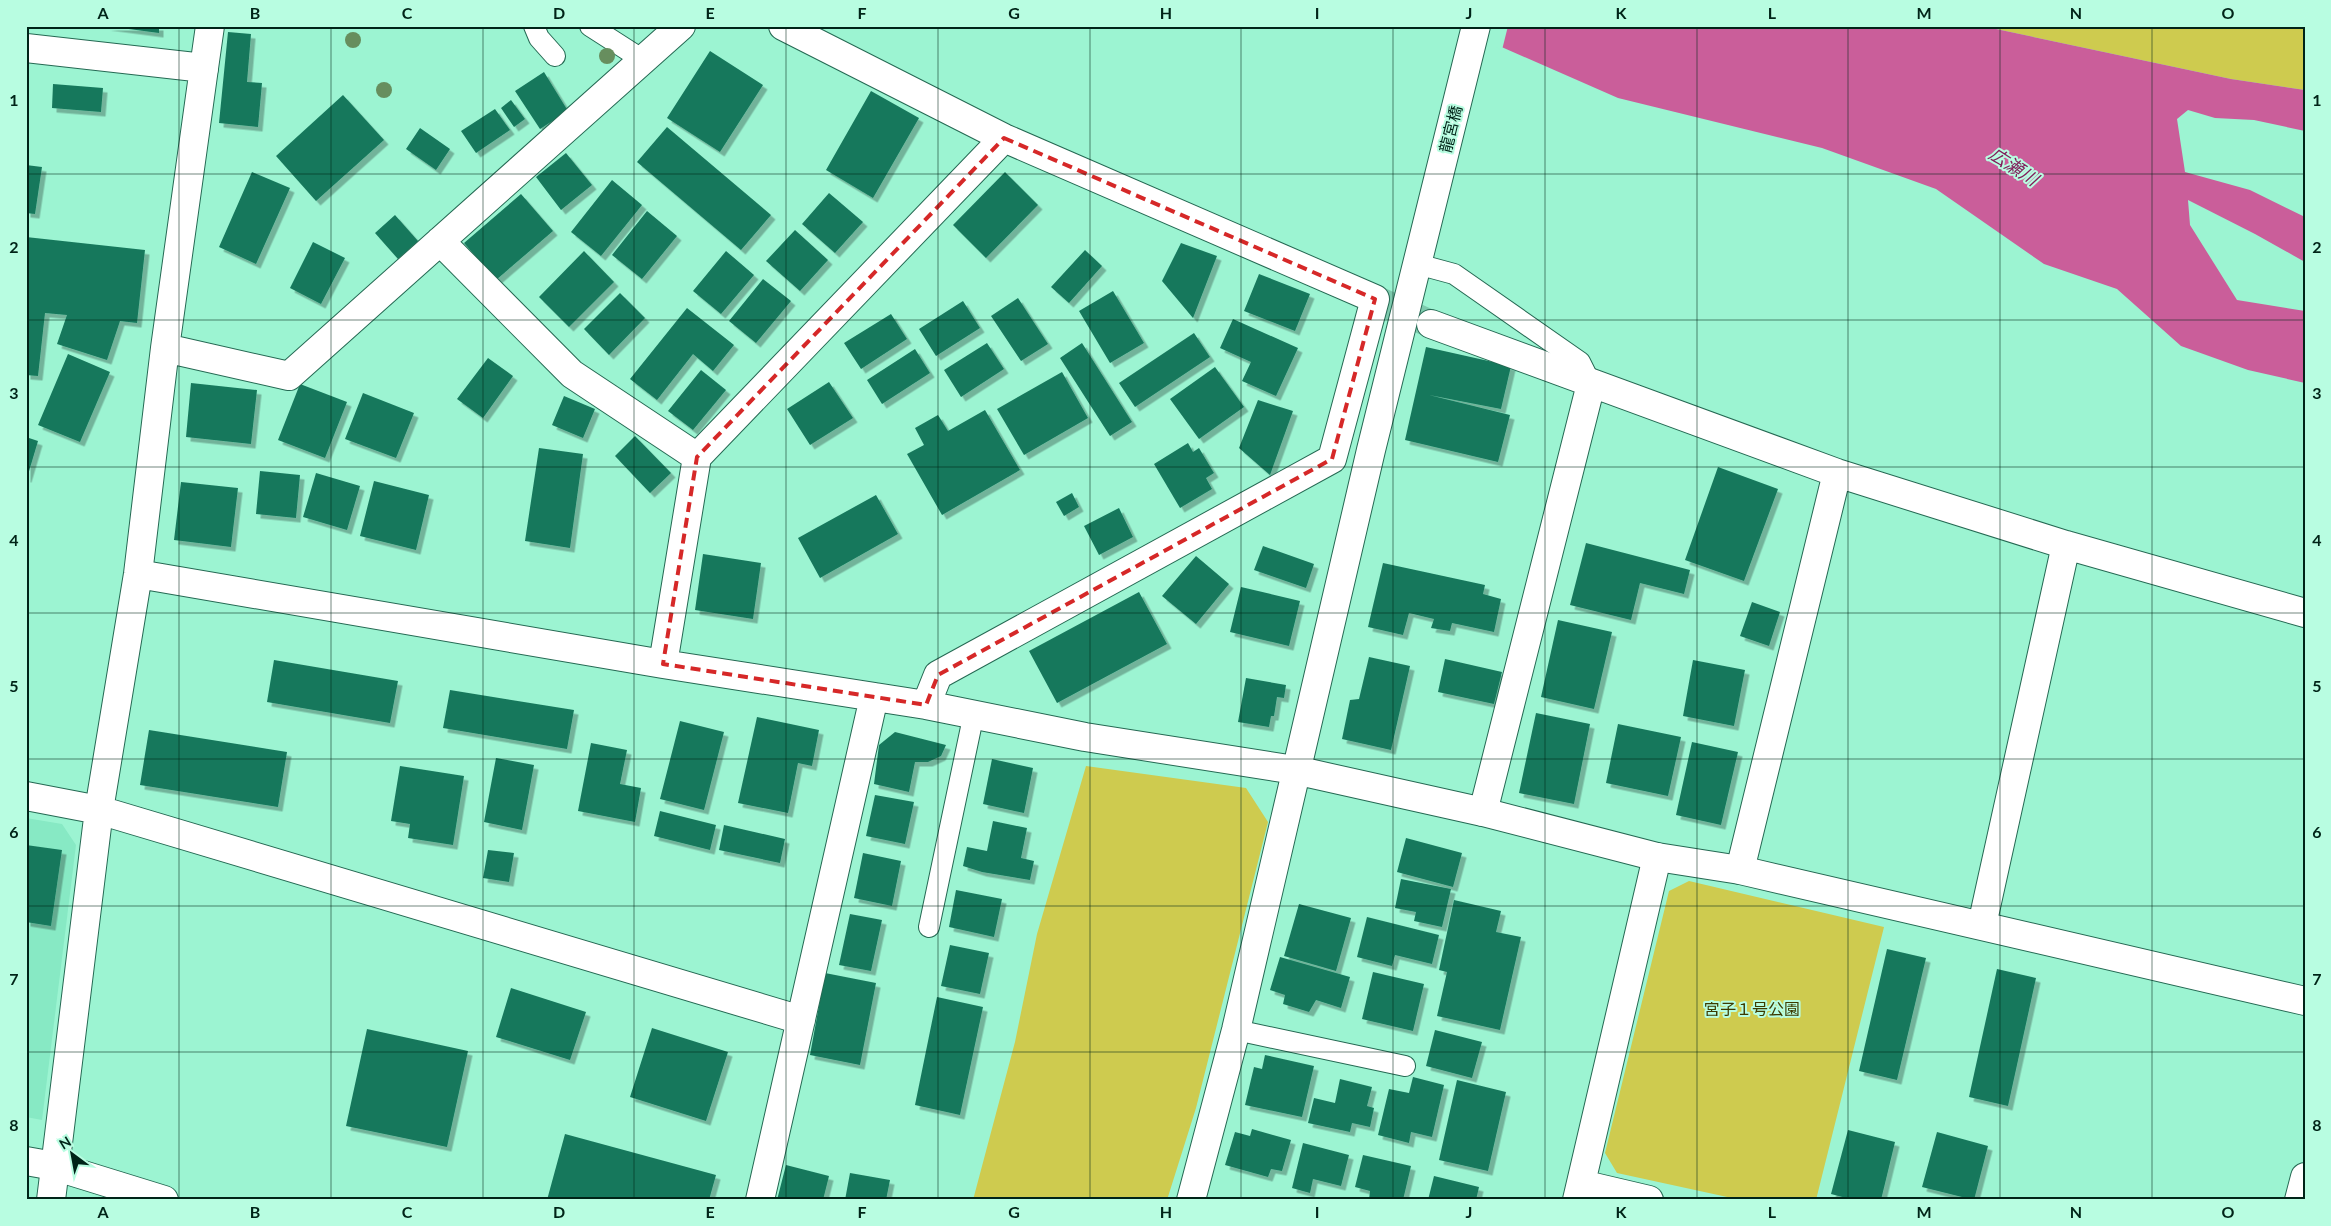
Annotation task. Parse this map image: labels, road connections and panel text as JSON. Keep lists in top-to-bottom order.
{
  "streets": {
    "street": ["龍宮橋"]
  },
  "water": ["広瀬川"],
  "parks": ["宮子１号公園"],
  "north": "top left",
  "grid": {
    "columns": [
      "A",
      "B",
      "C",
      "D",
      "E",
      "F",
      "G",
      "H",
      "I",
      "J",
      "K",
      "L",
      "M",
      "N",
      "O"
    ],
    "rows": [
      "1",
      "2",
      "3",
      "4",
      "5",
      "6",
      "7",
      "8"
    ]
  }
}
